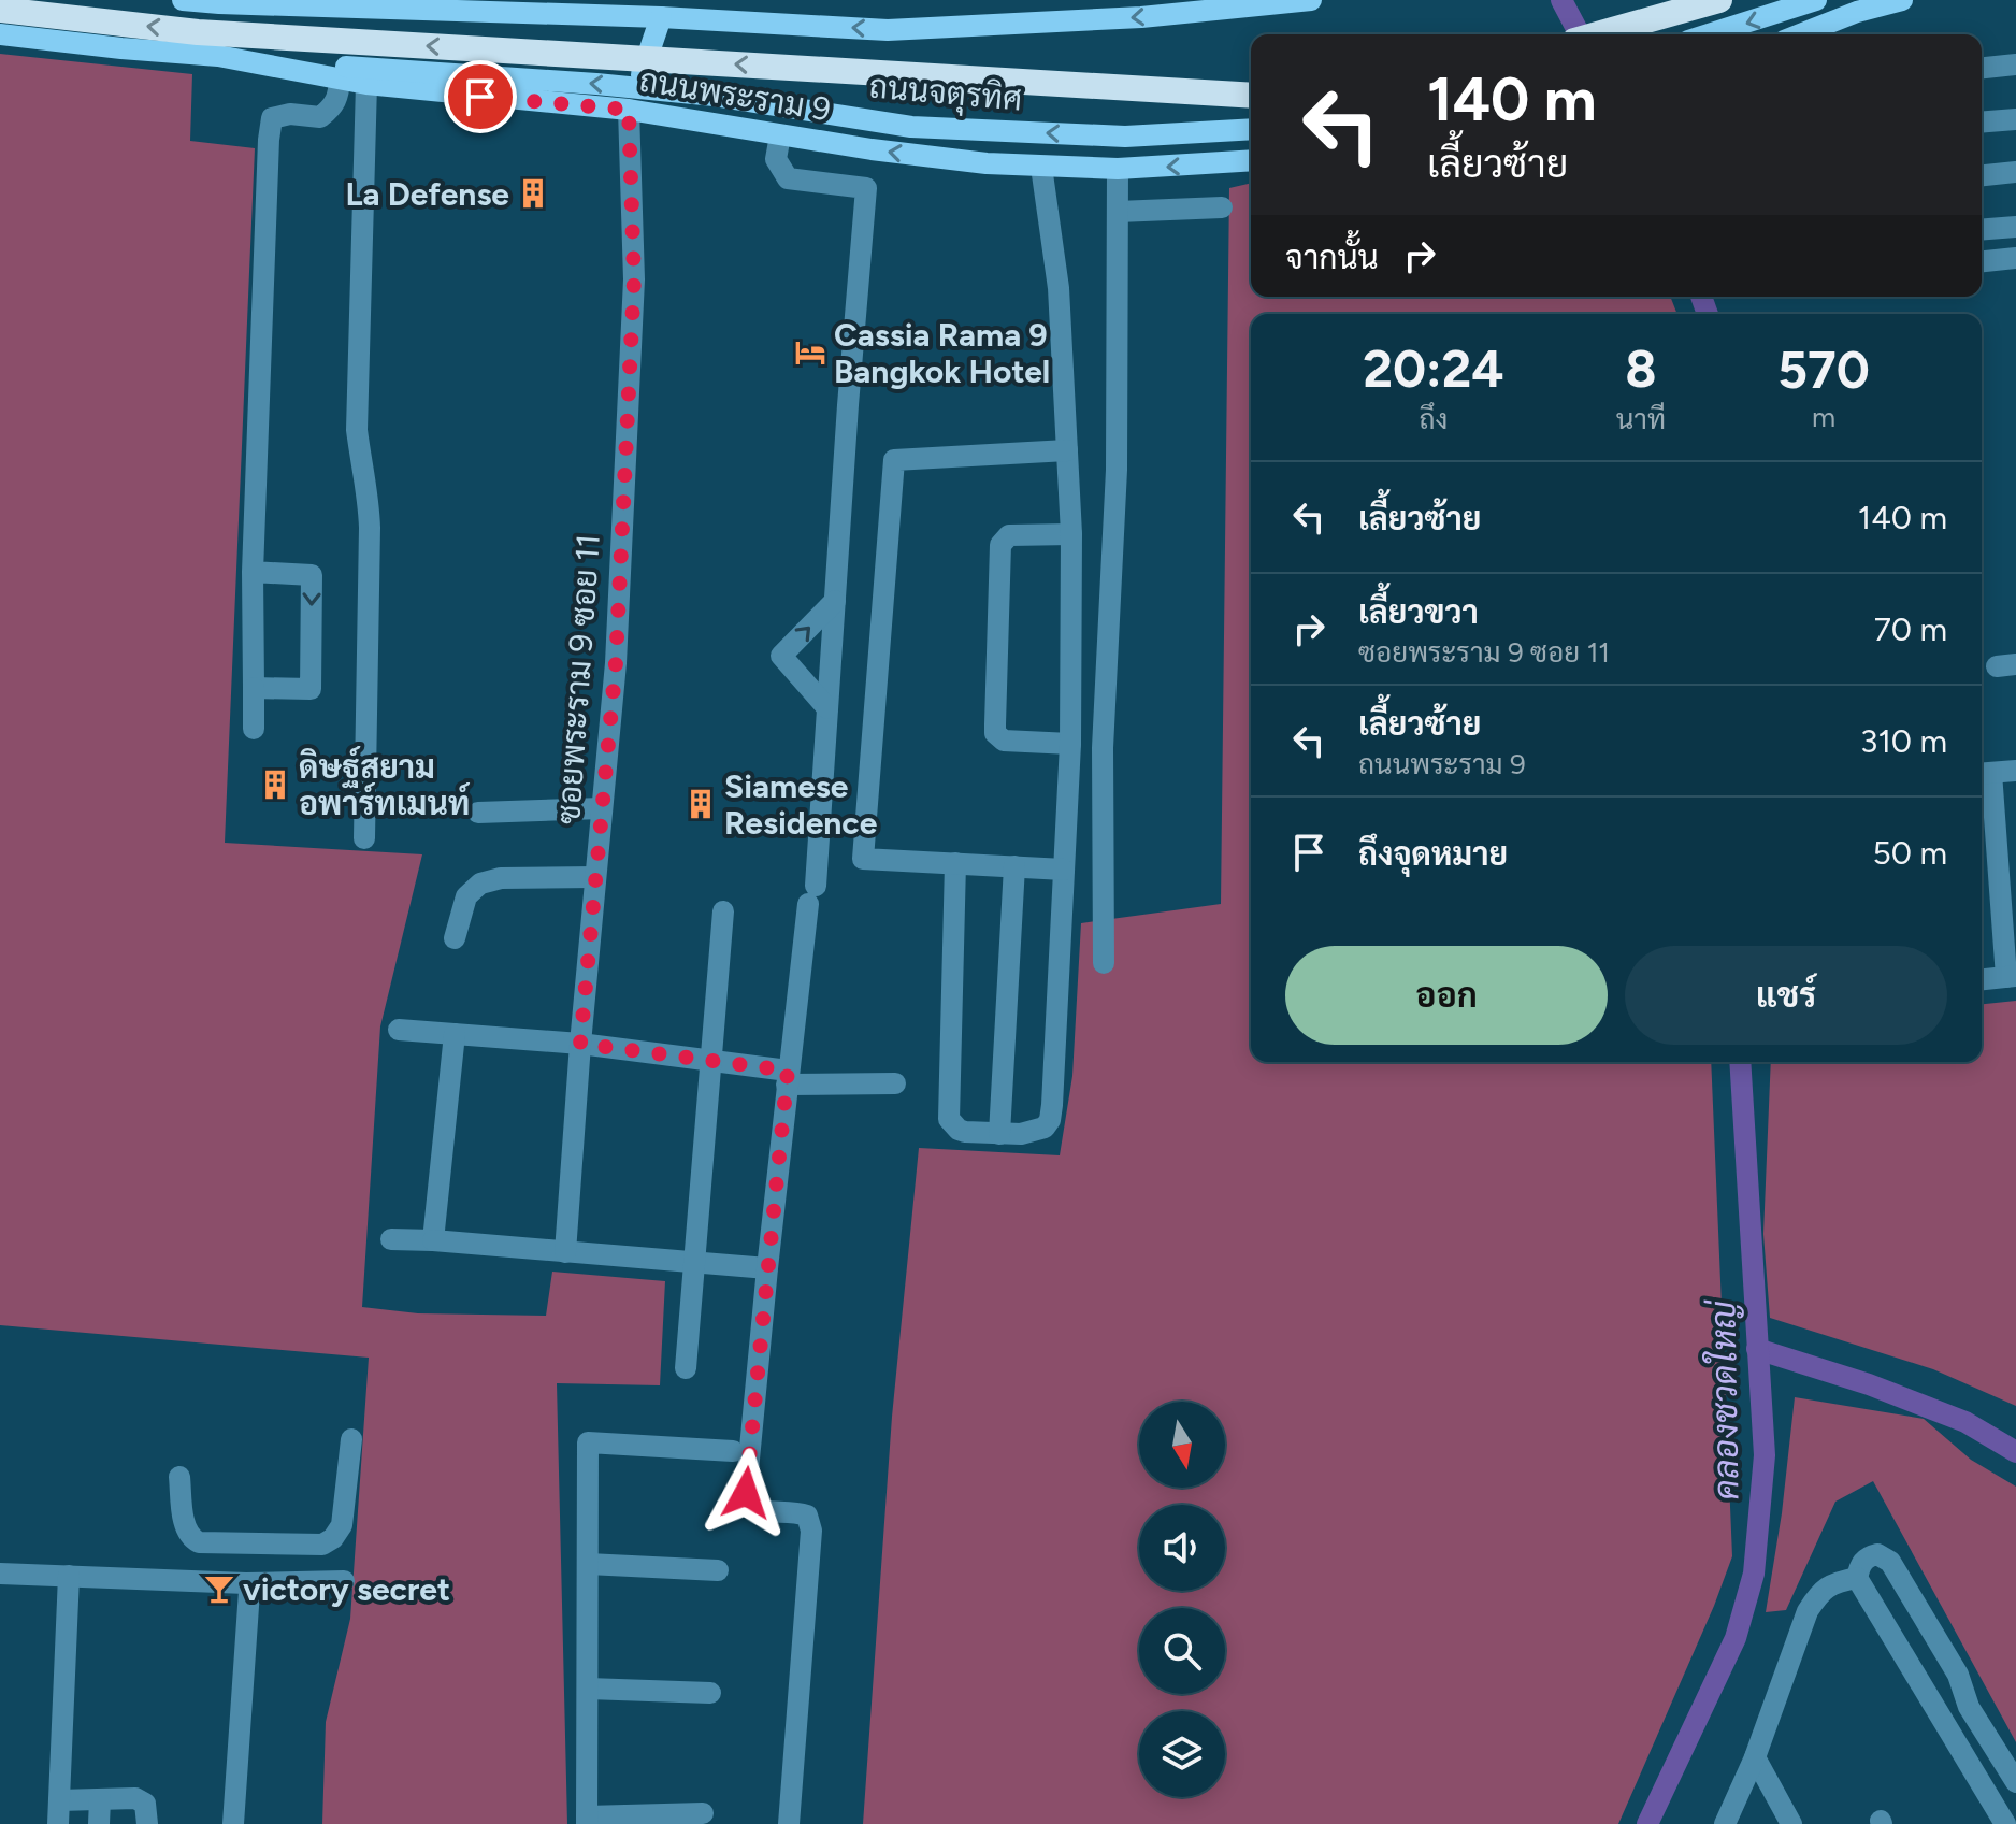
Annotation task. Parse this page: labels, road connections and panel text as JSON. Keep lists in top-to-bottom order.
{
  "streets": {
    "main road": ["ถนนจตุรทิศ", "ถนนพระราม 9"],
    "street": ["ซอยพระราม 9 ซอย 11"]
  },
  "crossings": [
    ["ถนนจตุรทิศ", "ถนนพระราม 9"],
    ["ถนนพระราม 9", "ซอยพระราม 9 ซอย 11"]
  ],
  "one_way": ["ถนนจตุรทิศ", "ถนนพระราม 9"],
  "water": ["คลองชวดใหญ่"],
  "places": {
    "building": ["La Defense", "ดิษฐ์สยาม อพาร์ทเมนท์", "Siamese Residence"],
    "hotel": ["Cassia Rama 9 Bangkok Hotel"],
    "bar": ["victory secret"]
  },
  "north": "bottom",
  "page": {
    "turn": ["140 m", "เลี้ยวซ้าย"],
    "then": "จากนั้น",
    "eta": [
      "20:24",
      "ถึง",
      "8",
      "นาที",
      "570",
      "m"
    ],
    "list": [
      {
        "name": "เลี้ยวซ้าย",
        "value": "140 m"
      },
      {
        "name": "เลี้ยวขวา",
        "note": "ซอยพระราม 9 ซอย 11",
        "value": "70 m"
      },
      {
        "name": "เลี้ยวซ้าย",
        "note": "ถนนพระราม 9",
        "value": "310 m"
      },
      {
        "name": "ถึงจุดหมาย",
        "value": "50 m"
      }
    ],
    "buttons": ["ออก", "แชร์"]
  }
}
